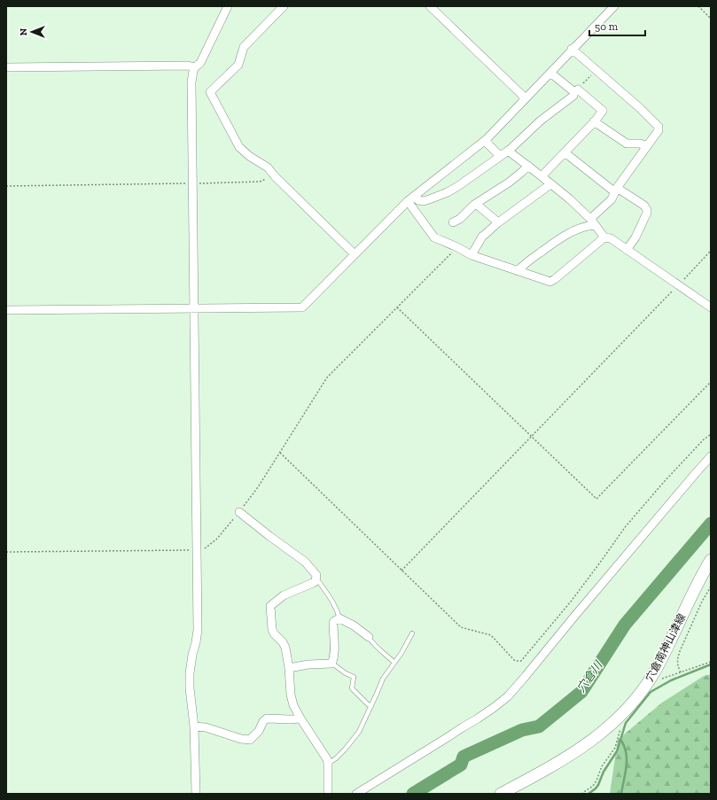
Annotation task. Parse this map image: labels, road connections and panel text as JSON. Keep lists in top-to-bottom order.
{
  "streets": {
    "main road": ["穴倉南神山津線"]
  },
  "water": ["穴倉川"],
  "scale_bar": "50 m",
  "north": "left"
}
